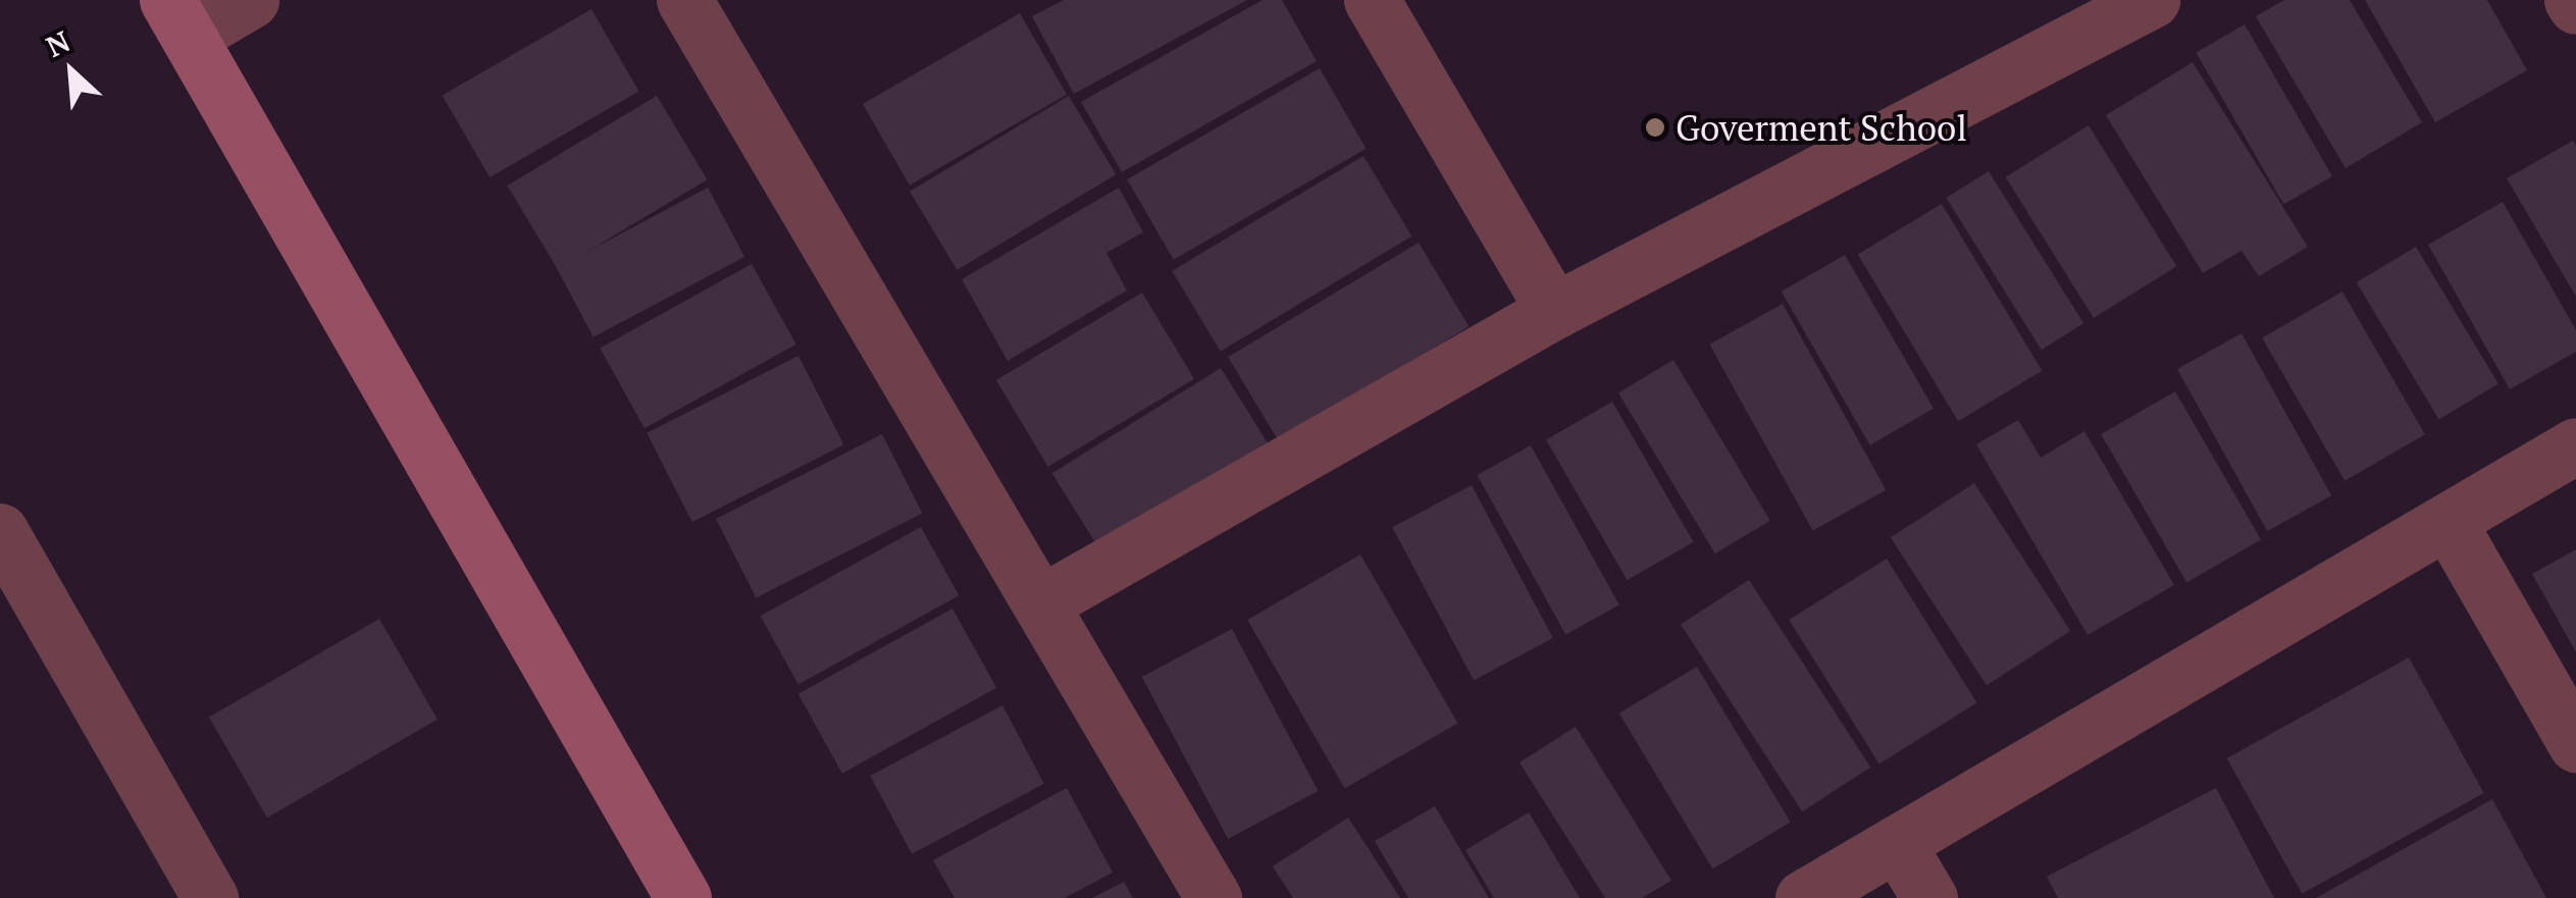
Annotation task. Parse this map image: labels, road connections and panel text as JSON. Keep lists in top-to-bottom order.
{
  "places": ["Goverment School"],
  "north": "top left"
}
